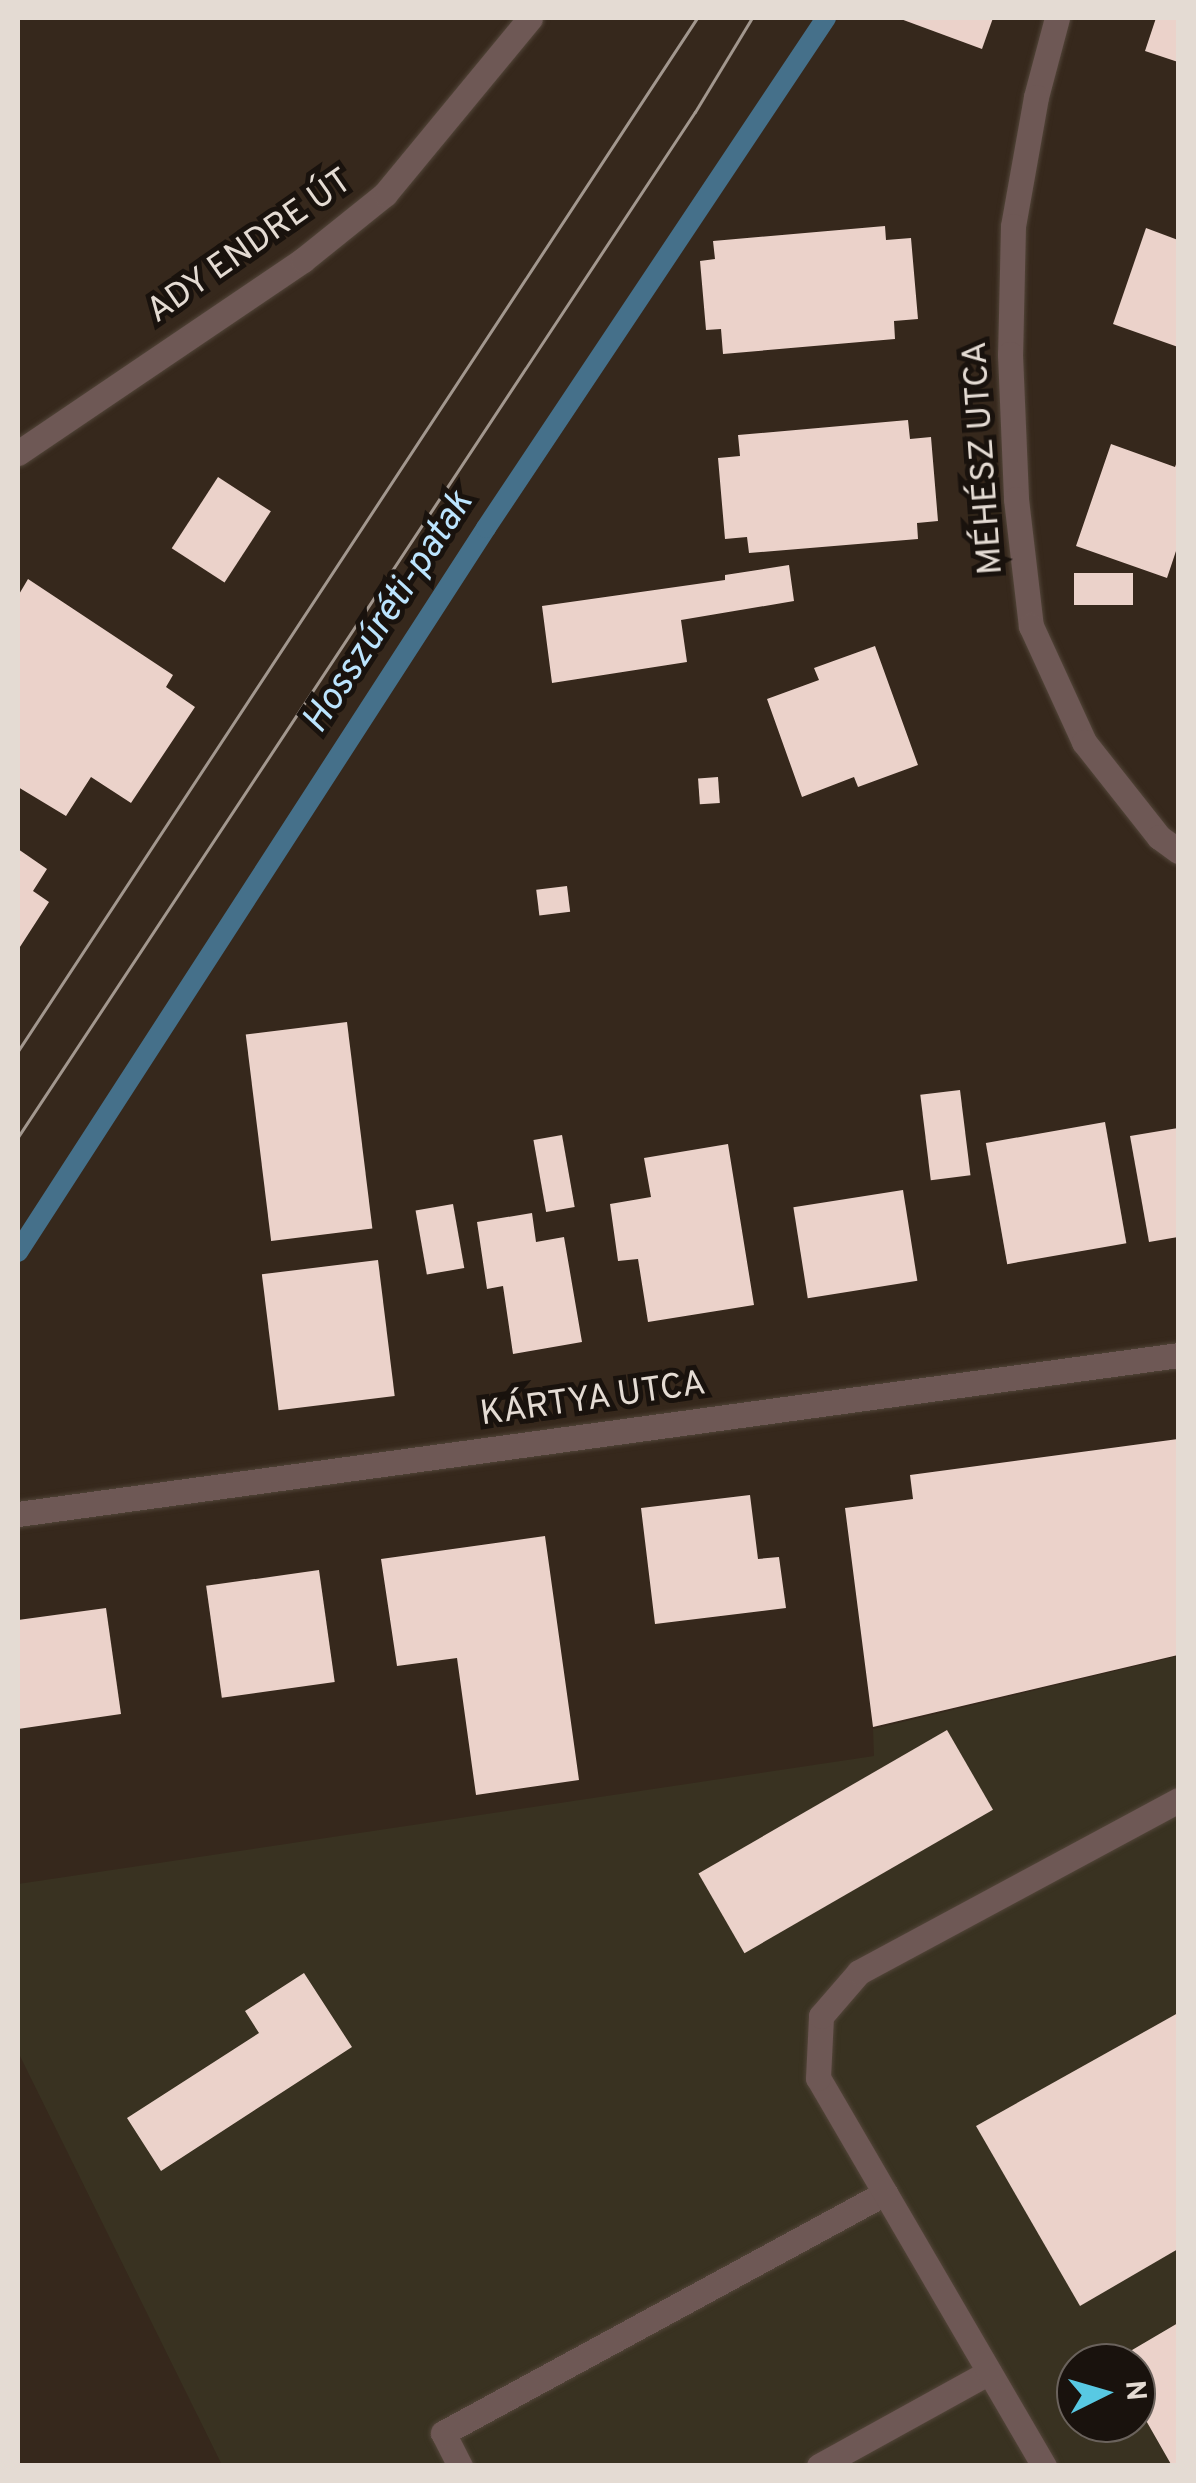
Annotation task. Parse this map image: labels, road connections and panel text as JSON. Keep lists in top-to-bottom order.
{
  "streets": {
    "street": ["ADY ENDRE ÚT", "MÉHÉSZ UTCA", "KÁRTYA UTCA"]
  },
  "water": ["Hosszúréti-patak"],
  "north": "right"
}
